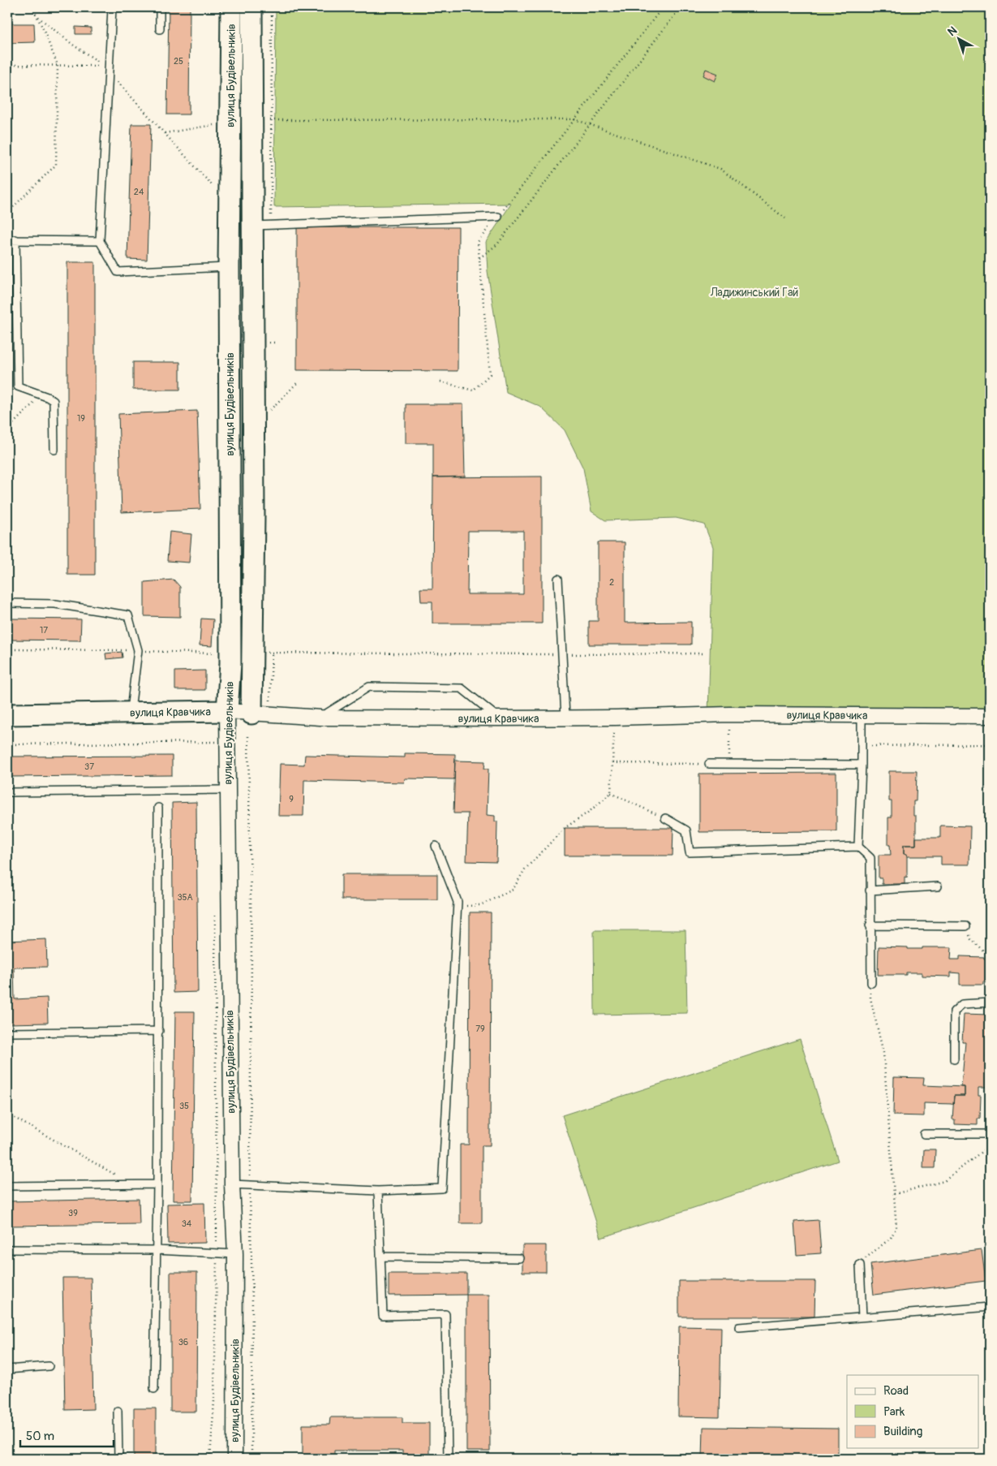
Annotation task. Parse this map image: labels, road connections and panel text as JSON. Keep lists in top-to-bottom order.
{
  "streets": {
    "street": ["вулиця Будівельників", "вулиця Кравчика"]
  },
  "crossings": [
    ["вулиця Будівельників", "вулиця Кравчика"]
  ],
  "parks": ["Ладижинський Гай"],
  "house_numbers": [
    "25",
    "24",
    "19",
    "2",
    "17",
    "37",
    "9",
    "35А",
    "79",
    "35",
    "39",
    "34",
    "36"
  ],
  "legend": ["Road", "Park", "Building"],
  "scale_bar": "50 m",
  "north": "top left"
}
